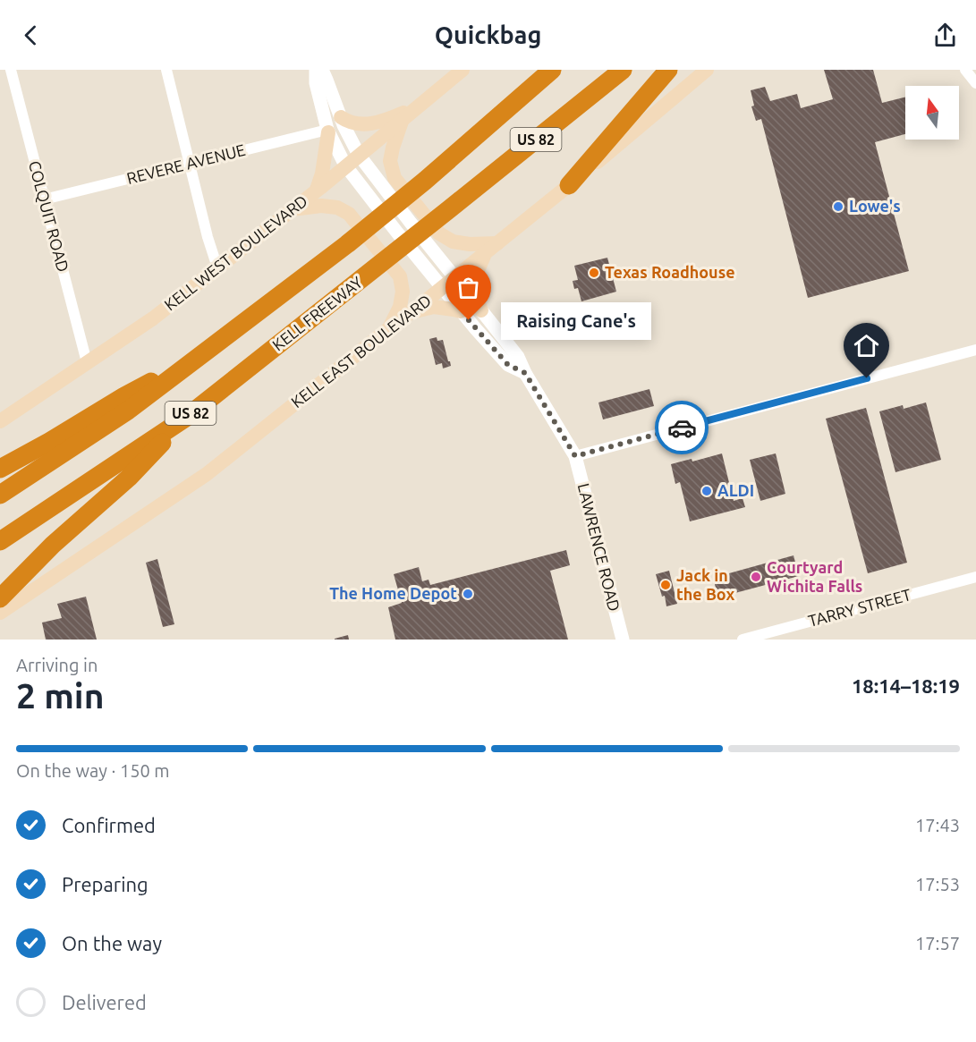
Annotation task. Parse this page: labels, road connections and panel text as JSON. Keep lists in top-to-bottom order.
{
  "streets": {
    "highway": ["US 82", "KELL FREEWAY"],
    "main road": ["KELL WEST BOULEVARD", "KELL EAST BOULEVARD"],
    "street": [
      "REVERE AVENUE",
      "COLQUIT ROAD",
      "LAWRENCE ROAD",
      "TARRY STREET"
    ]
  },
  "crossings": [
    ["REVERE AVENUE", "COLQUIT ROAD"],
    ["REVERE AVENUE", "LAWRENCE ROAD"],
    ["COLQUIT ROAD", "KELL WEST BOULEVARD"],
    ["KELL WEST BOULEVARD", "LAWRENCE ROAD"],
    ["KELL EAST BOULEVARD", "LAWRENCE ROAD"]
  ],
  "places": [
    "Lowe's",
    "Texas Roadhouse",
    "Raising Cane's",
    "ALDI",
    "Courtyard Wichita Falls",
    "Jack in the Box",
    "The Home Depot"
  ],
  "north": "top",
  "page": {
    "header": "Quickbag",
    "bubble": "Raising Cane's",
    "heading": ["2 min", "Arriving in", "18:14–18:19"],
    "bar": "On the way · 150 m",
    "list": [
      ["Confirmed", "17:43"],
      ["Preparing", "17:53"],
      ["On the way", "17:57"],
      "Delivered"
    ]
  }
}
